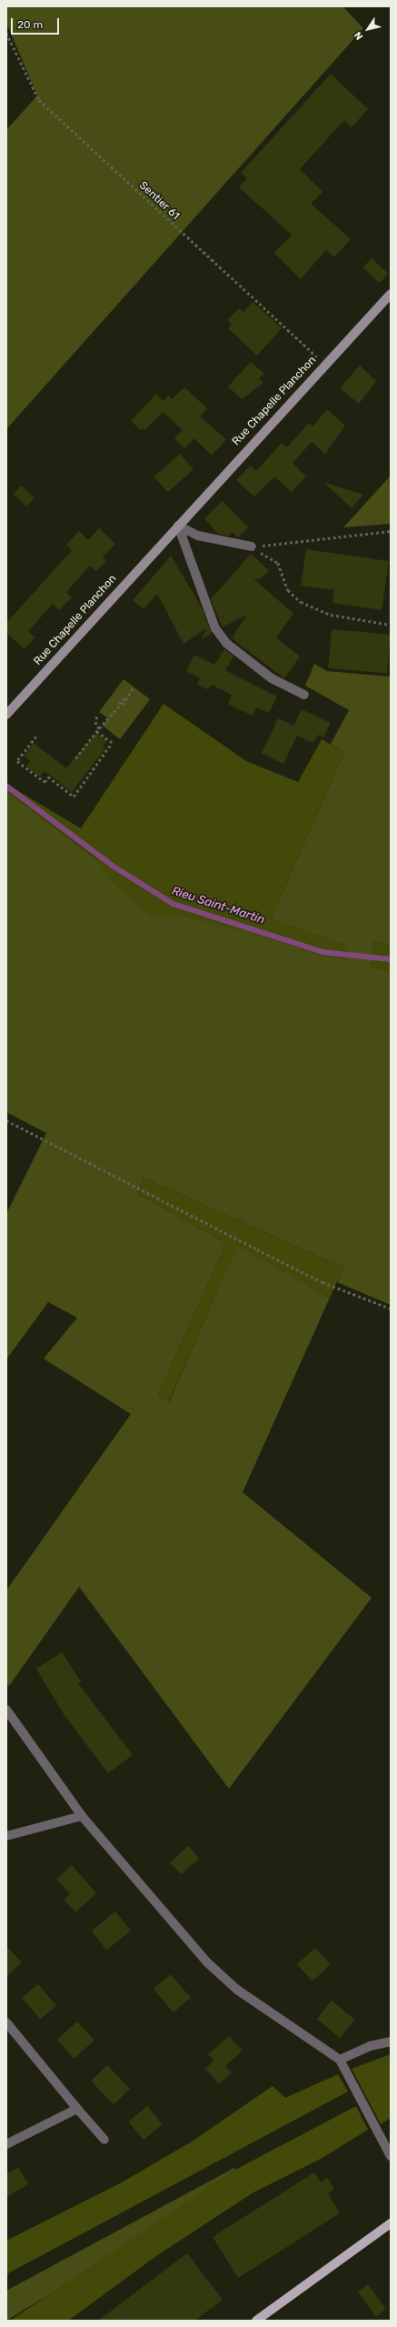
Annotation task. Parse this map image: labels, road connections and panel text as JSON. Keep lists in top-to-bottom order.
{
  "streets": {
    "street": ["Rue Chapelle Planchon"],
    "path": ["Sentier 61"]
  },
  "crossings": [
    ["Sentier 61", "Rue Chapelle Planchon"]
  ],
  "water": ["Rieu Saint-Martin"],
  "scale_bar": "20 m",
  "north": "bottom left"
}
